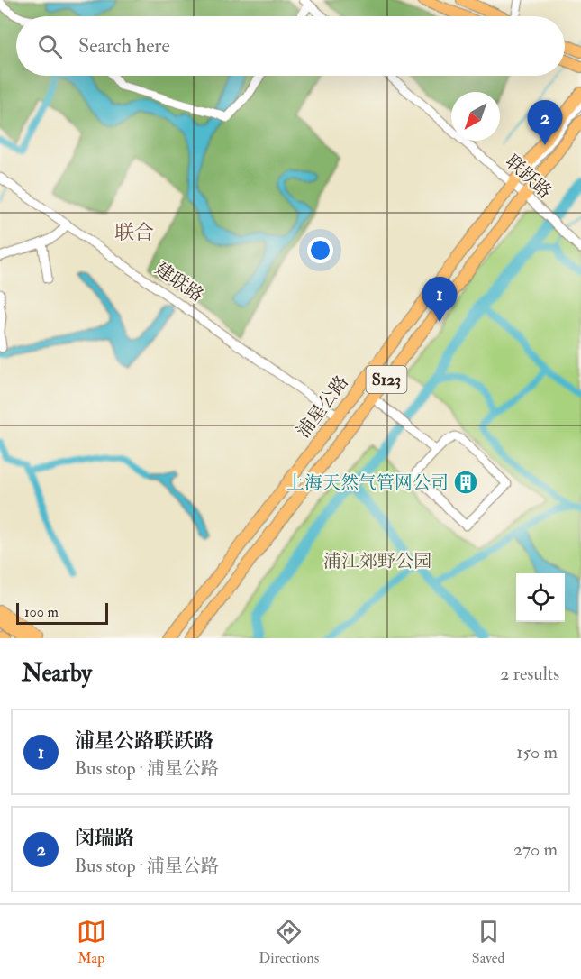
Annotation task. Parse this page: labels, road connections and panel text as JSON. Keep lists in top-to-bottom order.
{
  "streets": {
    "main road": ["S123", "浦星公路"],
    "street": ["联跃路", "建联路"]
  },
  "crossings": [
    ["联跃路", "浦星公路"],
    ["建联路", "浦星公路"]
  ],
  "districts": ["联合"],
  "parks": ["浦江郊野公园"],
  "places": {
    "building": ["上海天然气管网公司"]
  },
  "scale_bar": "100 m",
  "north": "bottom left",
  "page": {
    "search": "Search here",
    "pins": ["2", "1"],
    "scale": "100 m",
    "heading": ["Nearby", "2 results"],
    "list": [
      {
        "mark": "1",
        "name": "浦星公路联跃路",
        "note": "Bus stop · 浦星公路",
        "value": "150 m"
      },
      {
        "mark": "2",
        "name": "闵瑞路",
        "note": "Bus stop · 浦星公路",
        "value": "270 m"
      }
    ],
    "nav": ["Map", "Directions", "Saved"]
  }
}
